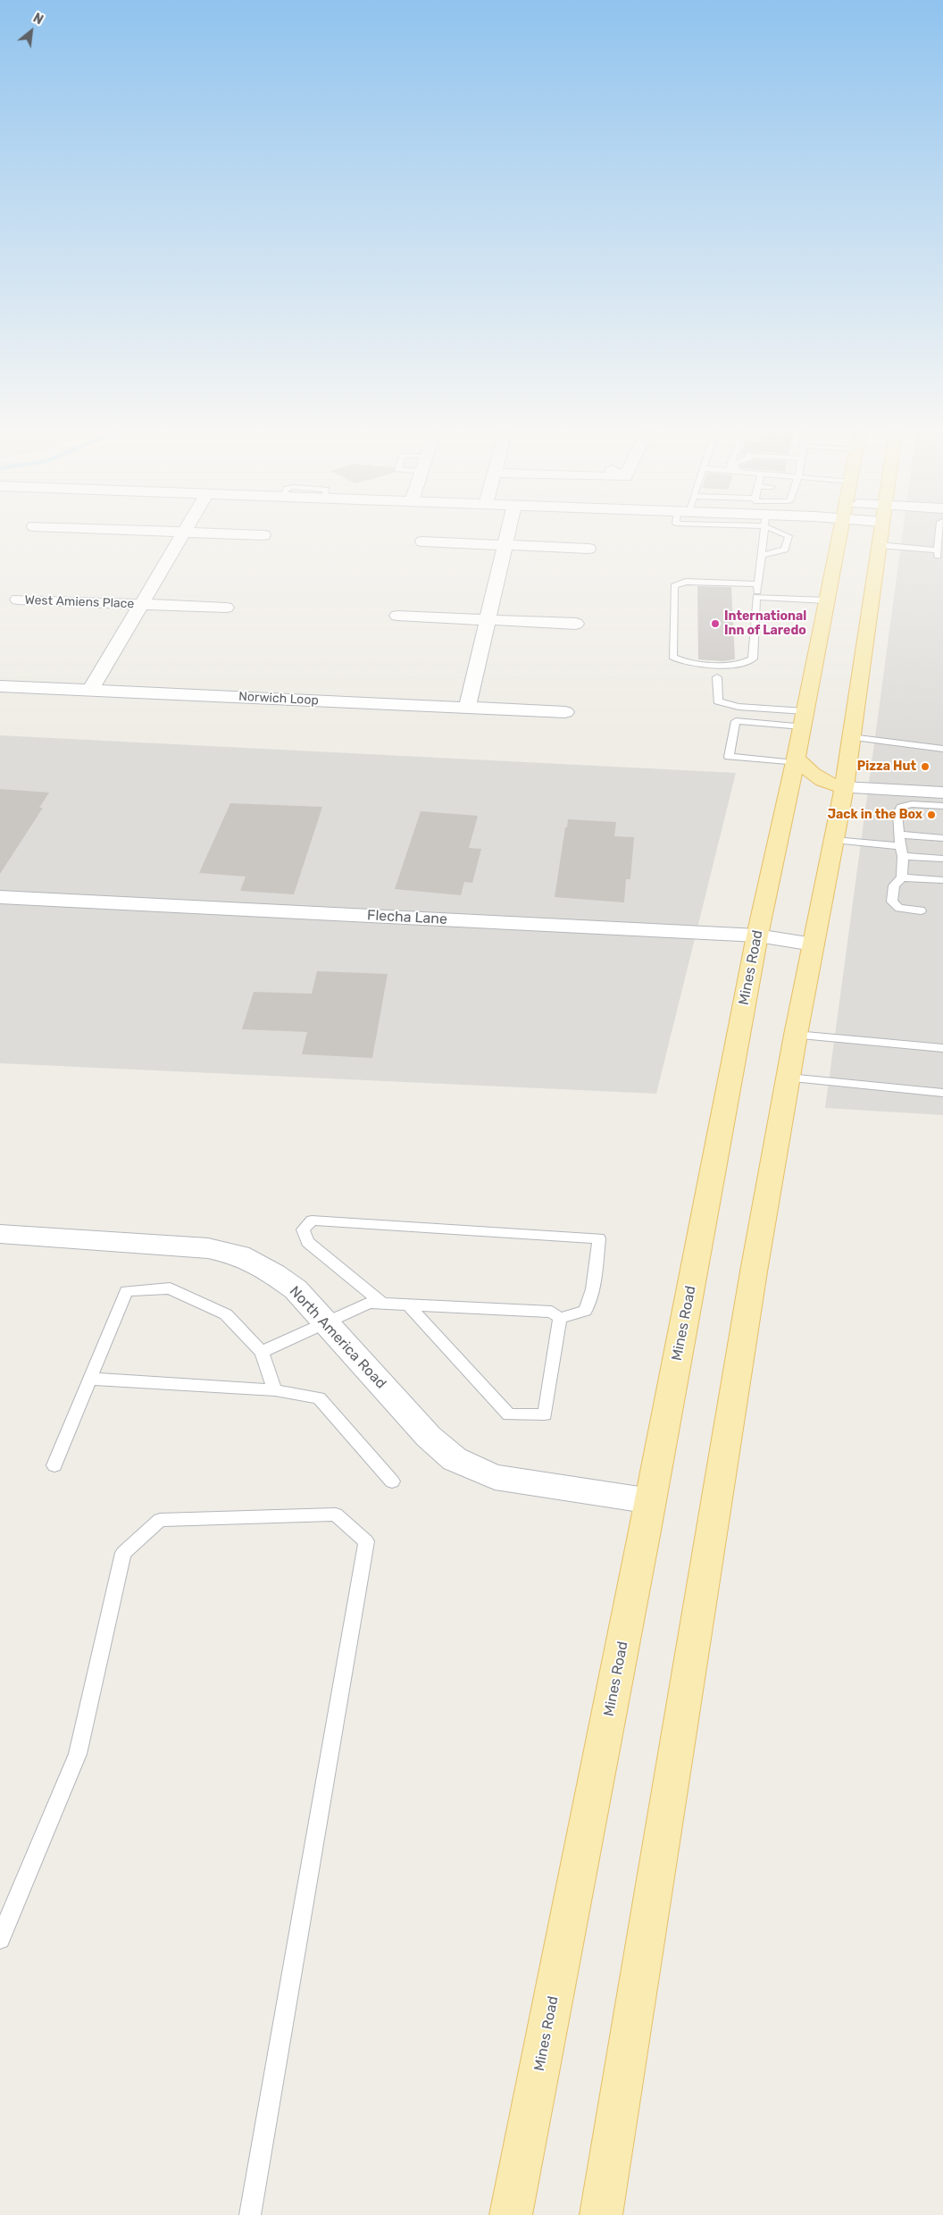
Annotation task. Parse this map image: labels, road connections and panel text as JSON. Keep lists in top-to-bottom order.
{
  "streets": {
    "main road": ["Mines Road"],
    "street": [
      "West Amiens Place",
      "Norwich Loop",
      "Flecha Lane",
      "North America Road"
    ]
  },
  "crossings": [
    ["Flecha Lane", "Mines Road"],
    ["Mines Road", "North America Road"]
  ],
  "places": ["International Inn of Laredo", "Pizza Hut", "Jack in the Box"],
  "north": "top right"
}
